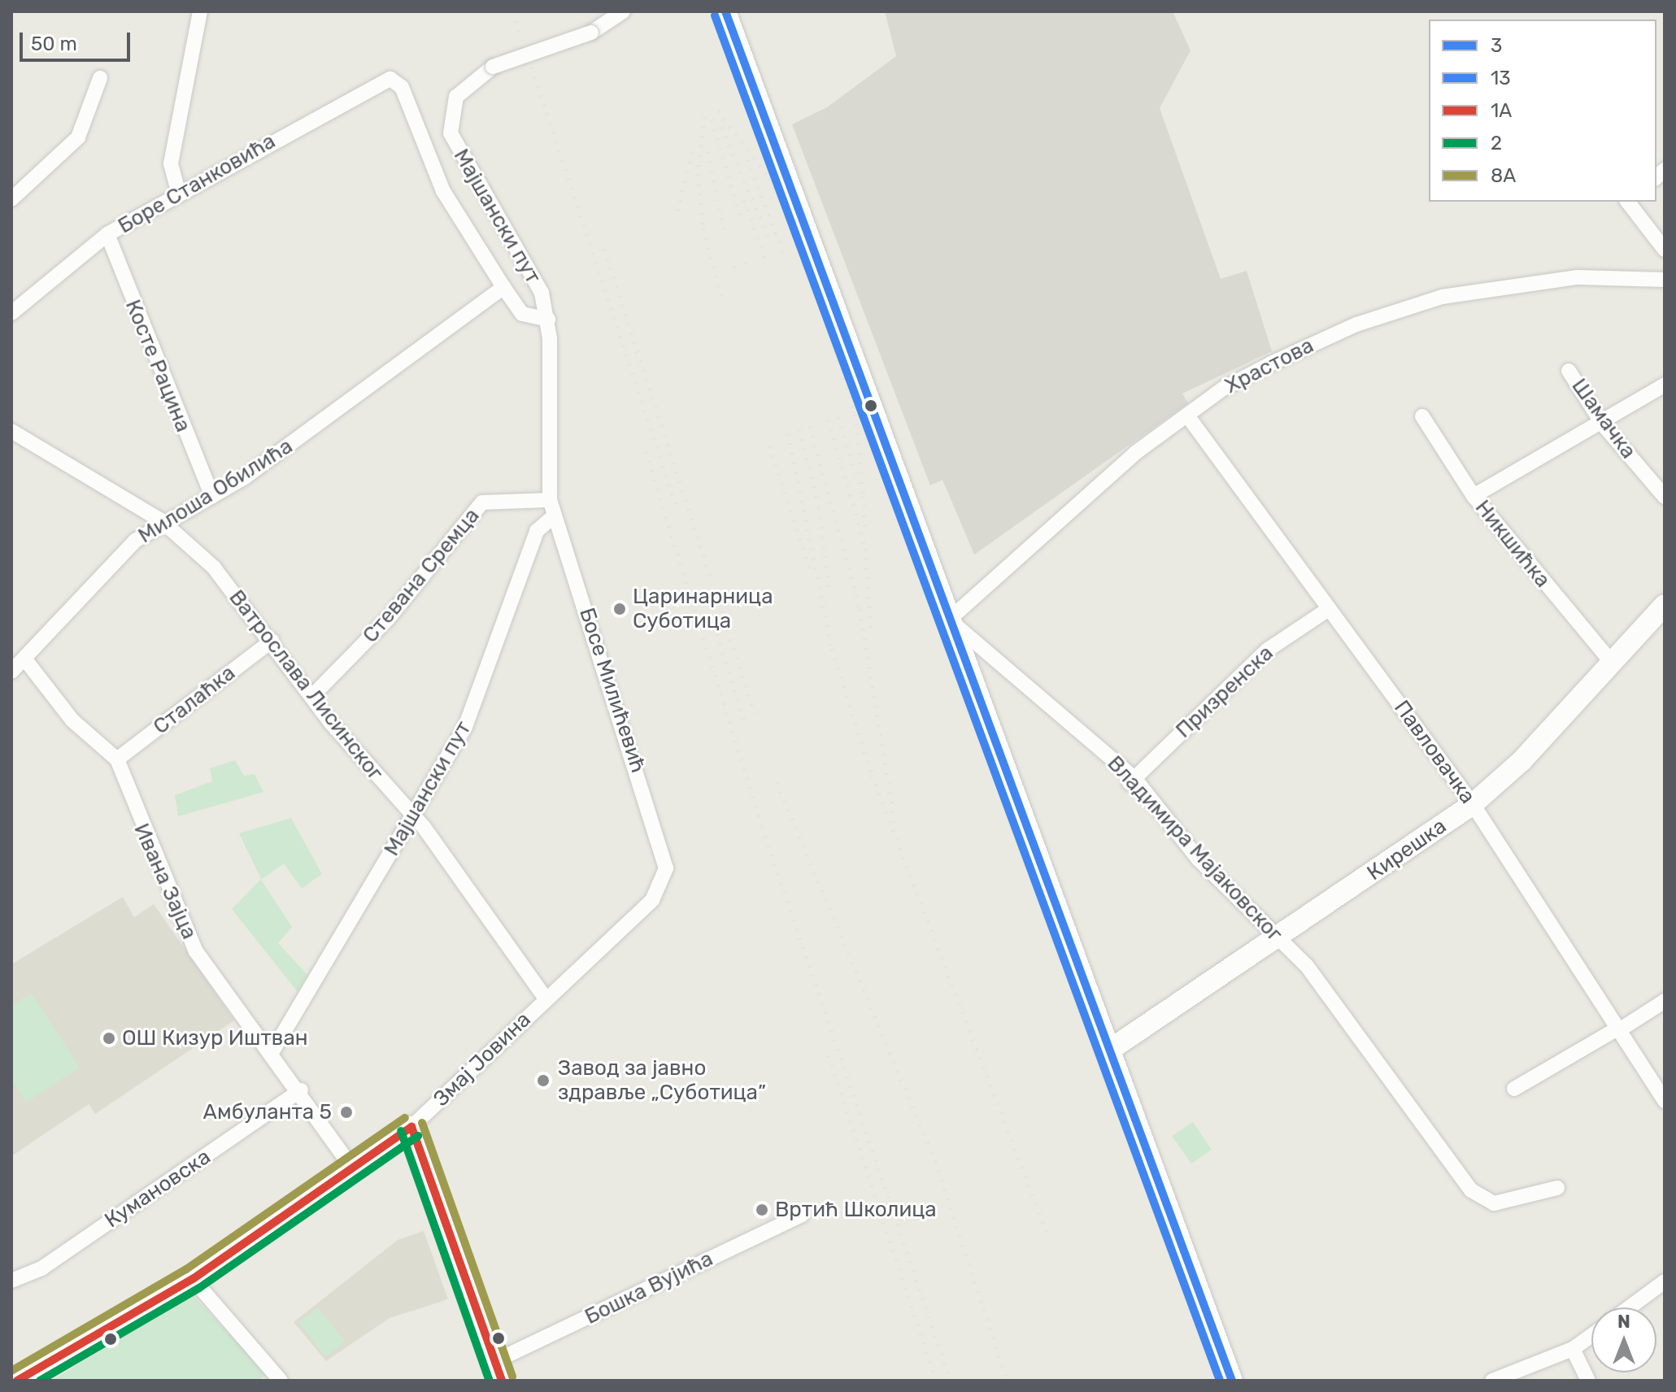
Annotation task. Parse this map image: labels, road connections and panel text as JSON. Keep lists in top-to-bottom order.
{
  "streets": {
    "street": [
      "Боре Станковића",
      "Мајшански пут",
      "Косте Рацина",
      "Храстова",
      "Шамачка",
      "Милоша Обилића",
      "Никшићка",
      "Стевана Сремца",
      "Ватрослава Лисинског",
      "Босе Милићевић",
      "Призренска",
      "Сталаћка",
      "Павловачка",
      "Владимира Мајаковског",
      "Кирешка",
      "Ивана Зајца",
      "Змај Јовина",
      "Кумановска",
      "Бошка Вујића"
    ]
  },
  "crossings": [
    ["Боре Станковића", "Косте Рацина"],
    ["Боре Станковића", "Милоша Обилића"],
    ["Мајшански пут", "Стевана Сремца"],
    ["Мајшански пут", "Ватрослава Лисинског"],
    ["Мајшански пут", "Босе Милићевић"],
    ["Мајшански пут", "Ивана Зајца"],
    ["Косте Рацина", "Милоша Обилића"],
    ["Храстова", "Павловачка"],
    ["Храстова", "Владимира Мајаковског"],
    ["Милоша Обилића", "Ватрослава Лисинског"],
    ["Милоша Обилића", "Ивана Зајца"],
    ["Никшићка", "Кирешка"],
    ["Стевана Сремца", "Ватрослава Лисинског"],
    ["Стевана Сремца", "Босе Милићевић"],
    ["Ватрослава Лисинског", "Сталаћка"],
    ["Ватрослава Лисинског", "Змај Јовина"],
    ["Босе Милићевић", "Змај Јовина"],
    ["Призренска", "Павловачка"],
    ["Призренска", "Владимира Мајаковског"],
    ["Сталаћка", "Ивана Зајца"],
    ["Павловачка", "Кирешка"],
    ["Владимира Мајаковског", "Кирешка"],
    ["Ивана Зајца", "Змај Јовина"],
    ["Ивана Зајца", "Кумановска"]
  ],
  "places": [
    "Царинарница Суботица",
    "ОШ Кизур Иштван",
    "Завод за јавно здравље „Суботица”",
    "Амбуланта 5",
    "Вртић Школица"
  ],
  "lines": [
    "transit line 3",
    "transit line 13",
    "transit line 8A",
    "transit line 1A",
    "transit line 2"
  ],
  "legend": [
    "3",
    "13",
    "1A",
    "2",
    "8A"
  ],
  "scale_bar": "50 m",
  "north": "top"
}
